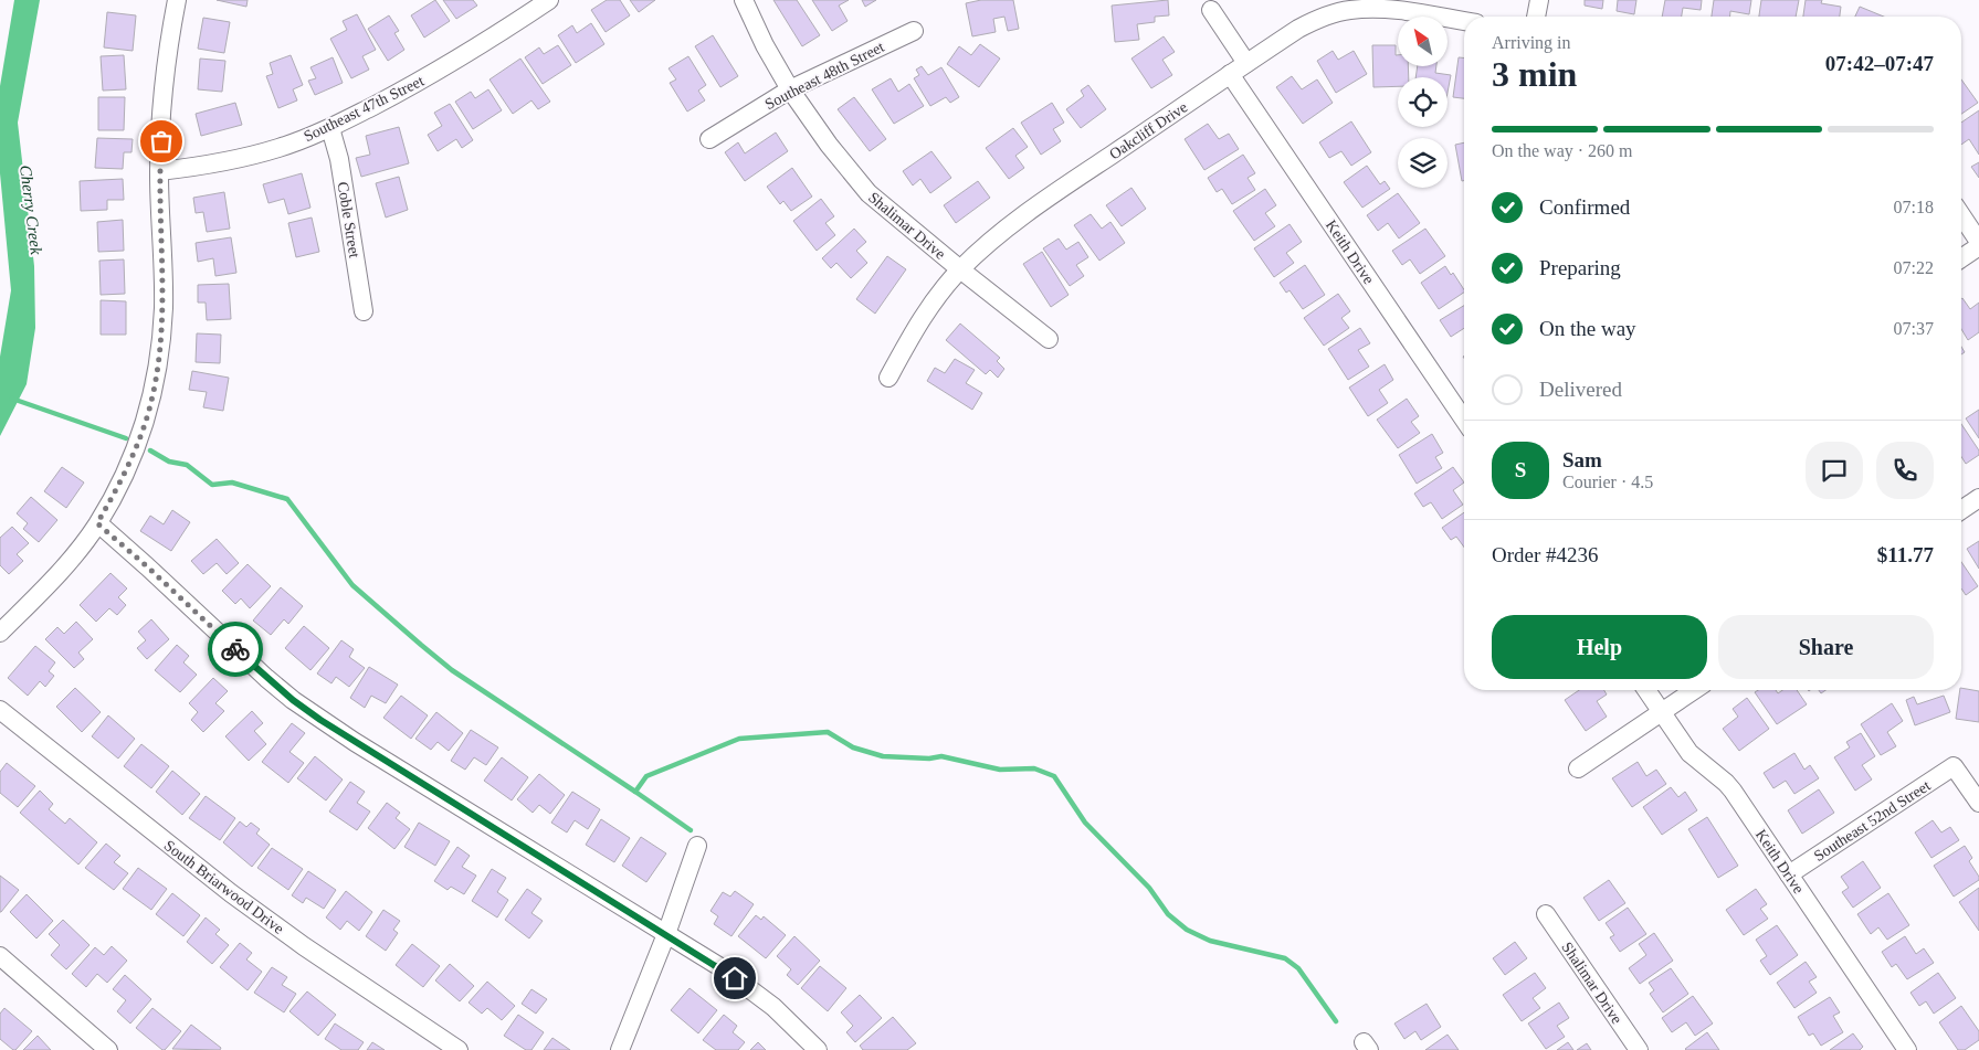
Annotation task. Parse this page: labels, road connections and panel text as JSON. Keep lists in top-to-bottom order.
{
  "streets": {
    "street": [
      "Southeast 48th Street",
      "Southeast 47th Street",
      "Oakcliff Drive",
      "Coble Street",
      "Shalimar Drive",
      "Keith Drive",
      "Southeast 52nd Street",
      "South Briarwood Drive"
    ]
  },
  "crossings": [
    ["Southeast 48th Street", "Shalimar Drive"],
    ["Southeast 47th Street", "Coble Street"],
    ["Oakcliff Drive", "Shalimar Drive"],
    ["Oakcliff Drive", "Keith Drive"],
    ["Keith Drive", "Southeast 52nd Street"]
  ],
  "water": ["Cherry Creek"],
  "north": "top left",
  "page": {
    "heading": ["3 min", "Arriving in", "07:42–07:47"],
    "panel": [
      "Sam",
      "Courier · 4.5",
      "Order #4236",
      "$11.77"
    ],
    "bar": "On the way · 260 m",
    "list": [
      ["Confirmed", "07:18"],
      ["Preparing", "07:22"],
      ["On the way", "07:37"],
      "Delivered"
    ],
    "round": "S",
    "buttons": ["Help", "Share"]
  }
}
